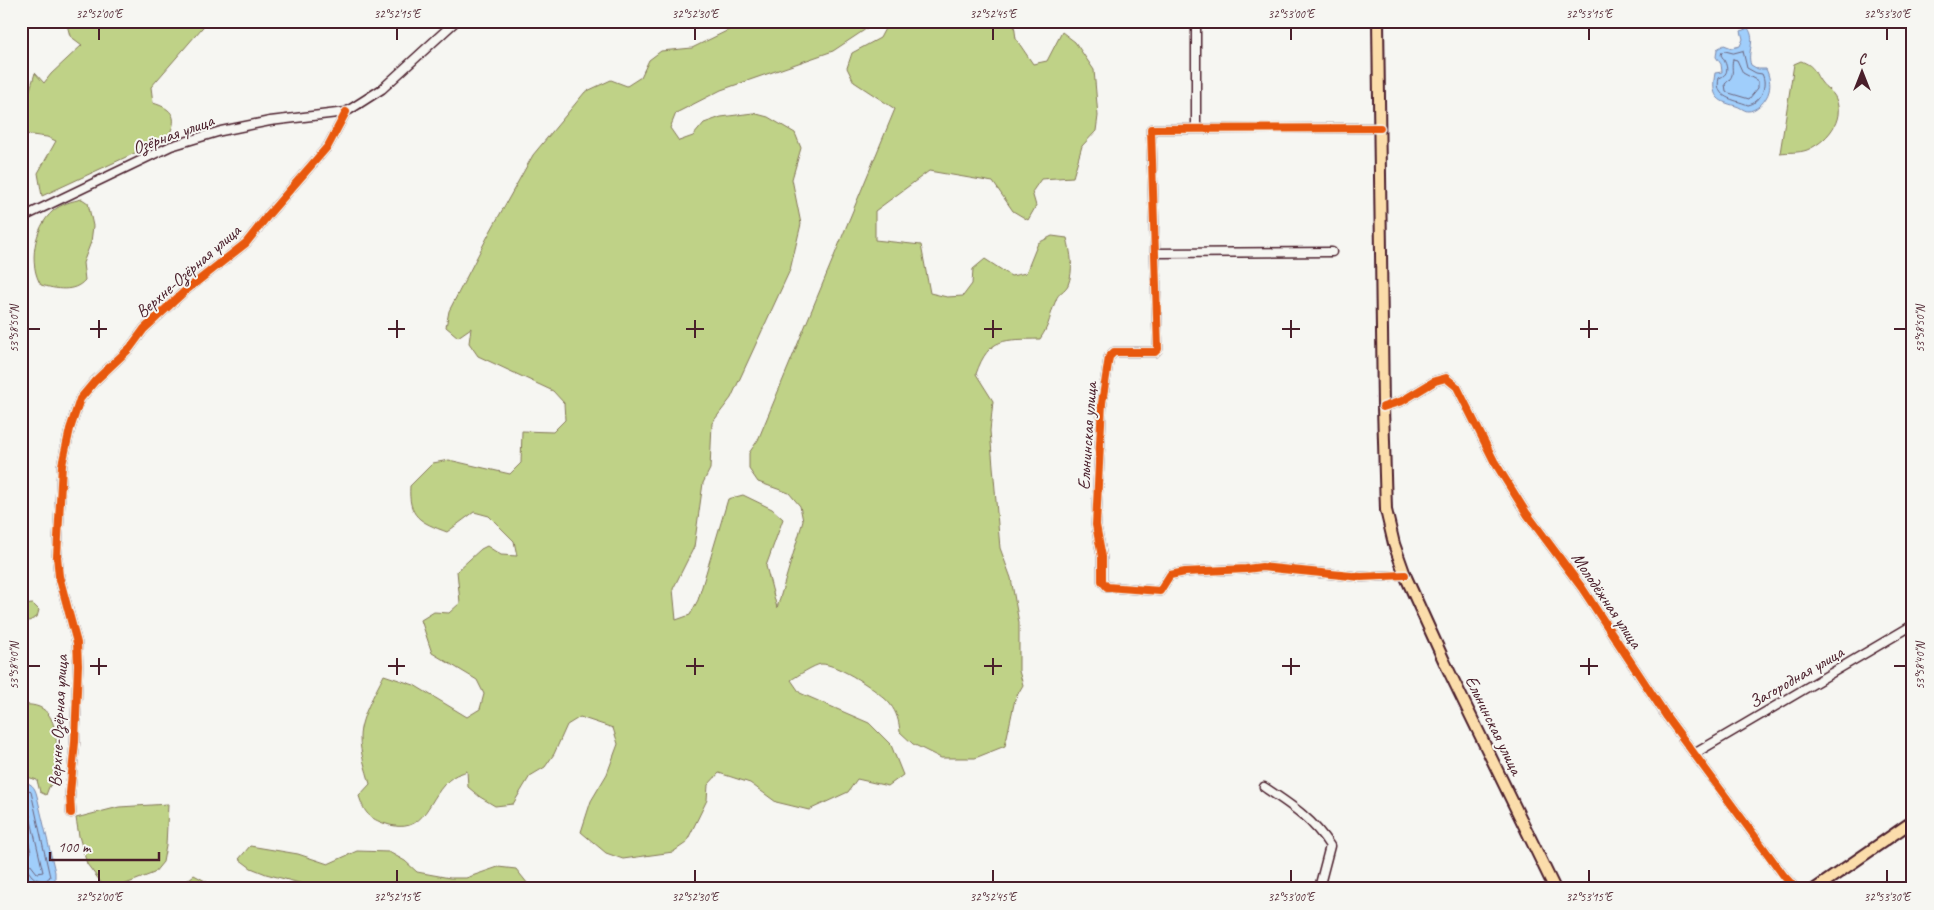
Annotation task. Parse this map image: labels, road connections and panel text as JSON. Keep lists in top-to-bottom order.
{
  "streets": {
    "main road": ["Ельнинская улица"],
    "street": [
      "Озёрная улица",
      "Верхне-Озёрная улица",
      "Молодёжная улица",
      "Загородная улица"
    ]
  },
  "crossings": [
    ["Озёрная улица", "Верхне-Озёрная улица"],
    ["Ельнинская улица", "Молодёжная улица"],
    ["Молодёжная улица", "Загородная улица"]
  ],
  "scale_bar": "100 m",
  "north": "top",
  "coordinates": [
    "32°52'00\"E",
    "32°52'15\"E",
    "32°52'30\"E",
    "32°52'45\"E",
    "32°53'00\"E",
    "32°53'15\"E",
    "32°53'30\"E",
    "53°58'50\"N",
    "53°58'40\"N"
  ]
}
